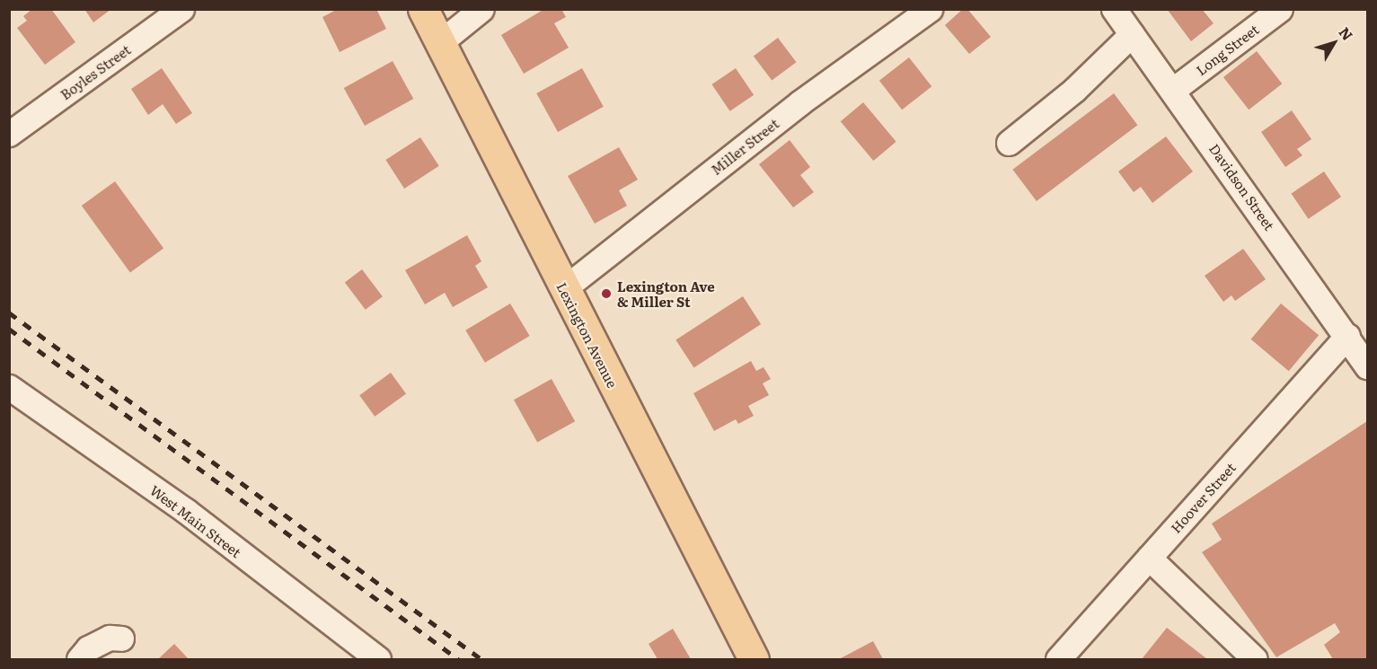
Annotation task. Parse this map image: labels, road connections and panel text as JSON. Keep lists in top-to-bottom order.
{
  "streets": {
    "main road": ["Lexington Avenue"],
    "street": [
      "Long Street",
      "Boyles Street",
      "Miller Street",
      "Davidson Street",
      "Hoover Street",
      "West Main Street"
    ]
  },
  "crossings": [
    ["Long Street", "Davidson Street"],
    ["Miller Street", "Lexington Avenue"],
    ["Davidson Street", "Hoover Street"]
  ],
  "places": ["Lexington Ave & Miller St"],
  "north": "top right"
}
